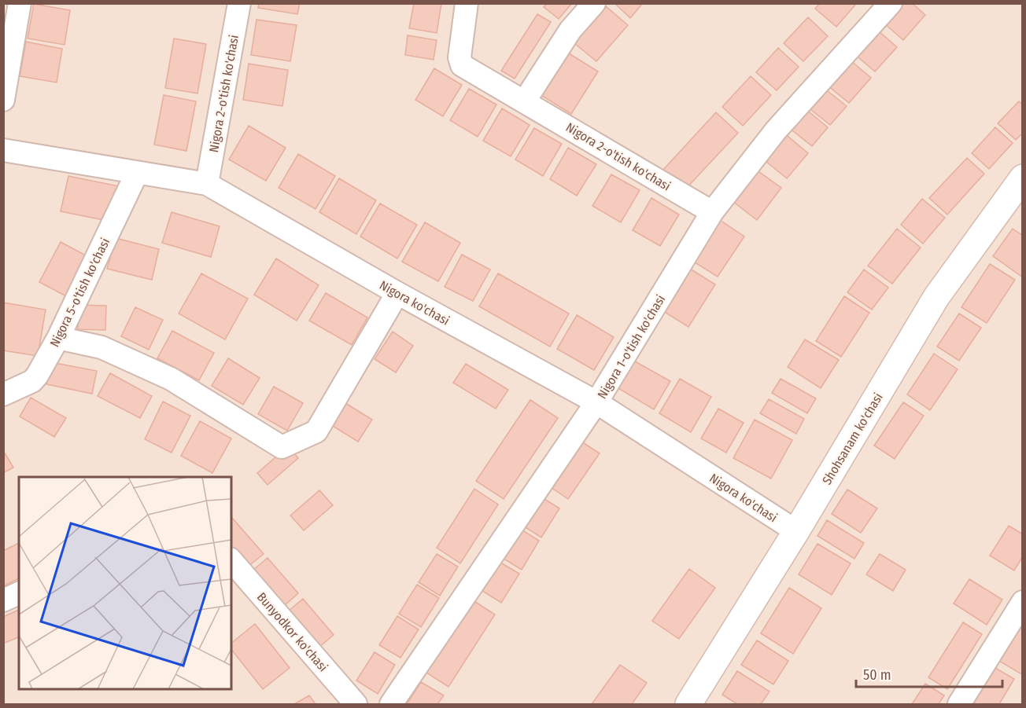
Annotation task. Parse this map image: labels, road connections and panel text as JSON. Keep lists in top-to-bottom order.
{
  "streets": {
    "street": [
      "Nigora 2-o'tish ko'chasi",
      "Nigora 5-o'tish ko'chasi",
      "Nigora ko'chasi",
      "Nigora 1-o'tish ko'chasi",
      "Shohsanam ko'chasi",
      "Bunyodkor ko'chasi"
    ]
  },
  "crossings": [
    ["Nigora 2-o'tish ko'chasi", "Nigora ko'chasi"],
    ["Nigora 2-o'tish ko'chasi", "Nigora 1-o'tish ko'chasi"],
    ["Nigora 5-o'tish ko'chasi", "Nigora ko'chasi"],
    ["Nigora ko'chasi", "Nigora 1-o'tish ko'chasi"],
    ["Nigora ko'chasi", "Shohsanam ko'chasi"]
  ],
  "scale_bar": "50 m"
}
